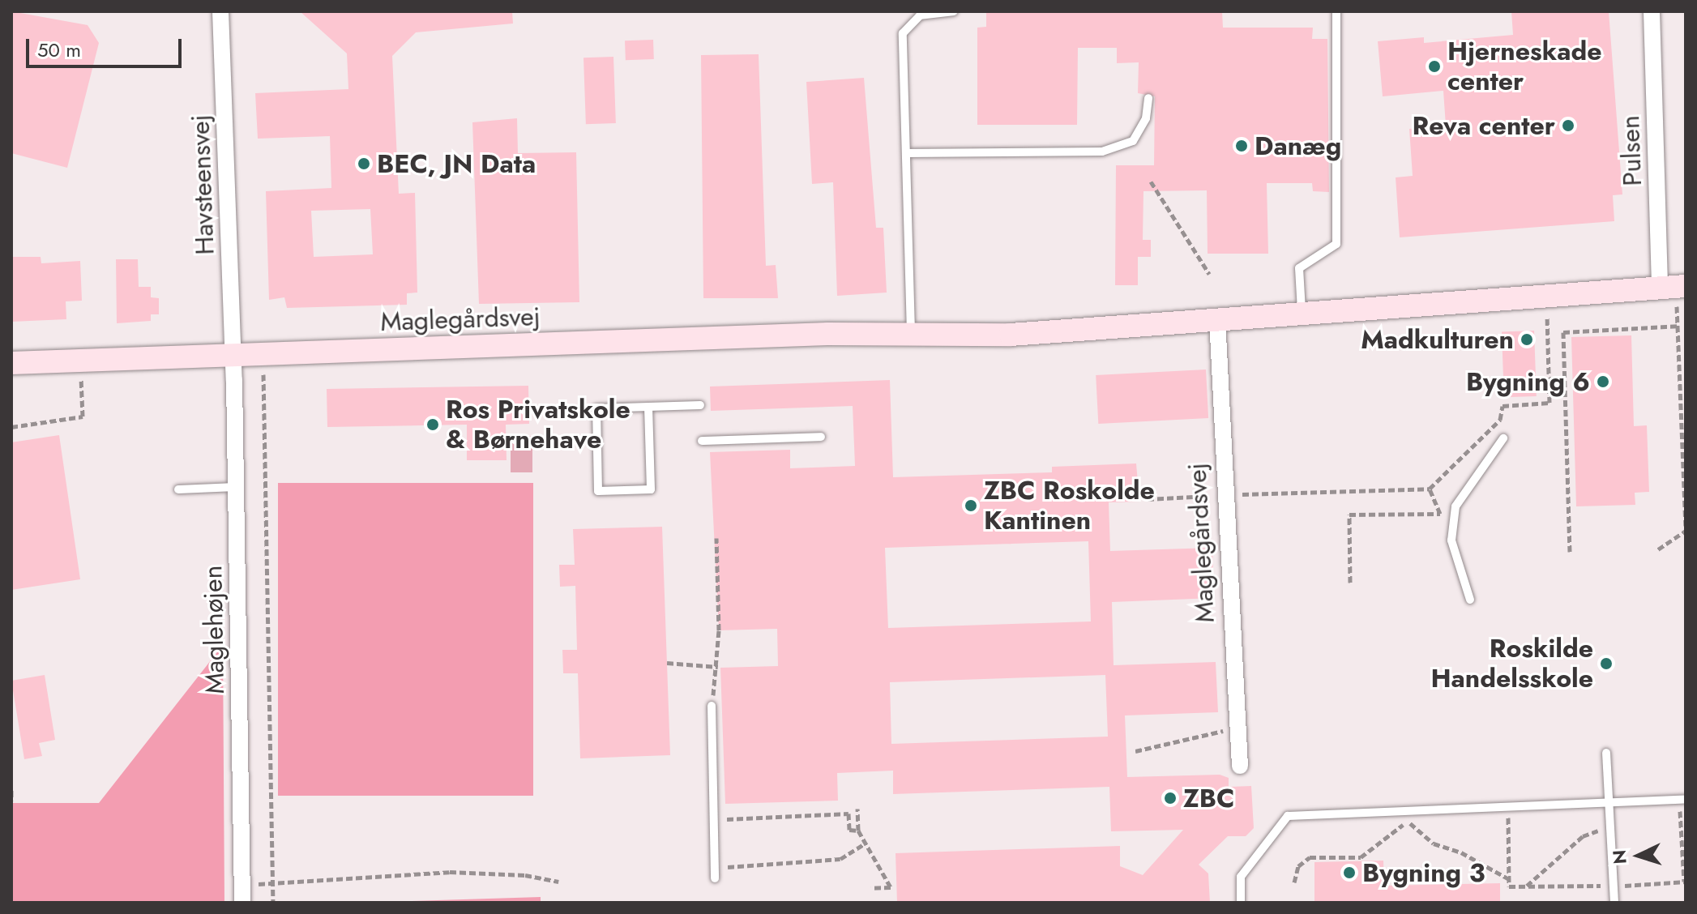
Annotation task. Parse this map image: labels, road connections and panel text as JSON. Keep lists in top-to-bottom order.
{
  "streets": {
    "street": [
      "Pulsen",
      "Havsteensvej",
      "Maglegårdsvej",
      "Maglehøjen"
    ]
  },
  "crossings": [
    ["Pulsen", "Maglegårdsvej"],
    ["Havsteensvej", "Maglegårdsvej"],
    ["Havsteensvej", "Maglehøjen"],
    ["Maglegårdsvej", "Maglehøjen"]
  ],
  "places": [
    "Hjerneskade center",
    "Reva center",
    "Danæg",
    "BEC, JN Data",
    "Madkulturen",
    "Bygning 6",
    "Ros Privatskole & Børnehave",
    "ZBC Roskolde Kantinen",
    "Roskilde Handelsskole",
    "ZBC",
    "Bygning 3"
  ],
  "scale_bar": "50 m",
  "north": "left"
}
